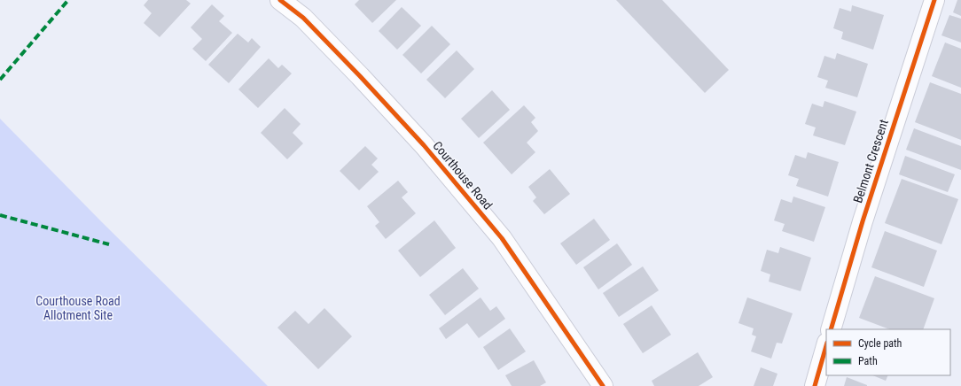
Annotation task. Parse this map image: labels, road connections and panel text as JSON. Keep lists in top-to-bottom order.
{
  "streets": {
    "street": ["Belmont Crescent", "Courthouse Road"]
  },
  "parks": ["Courthouse Road Allotment Site"],
  "legend": ["Cycle path", "Path"]
}
